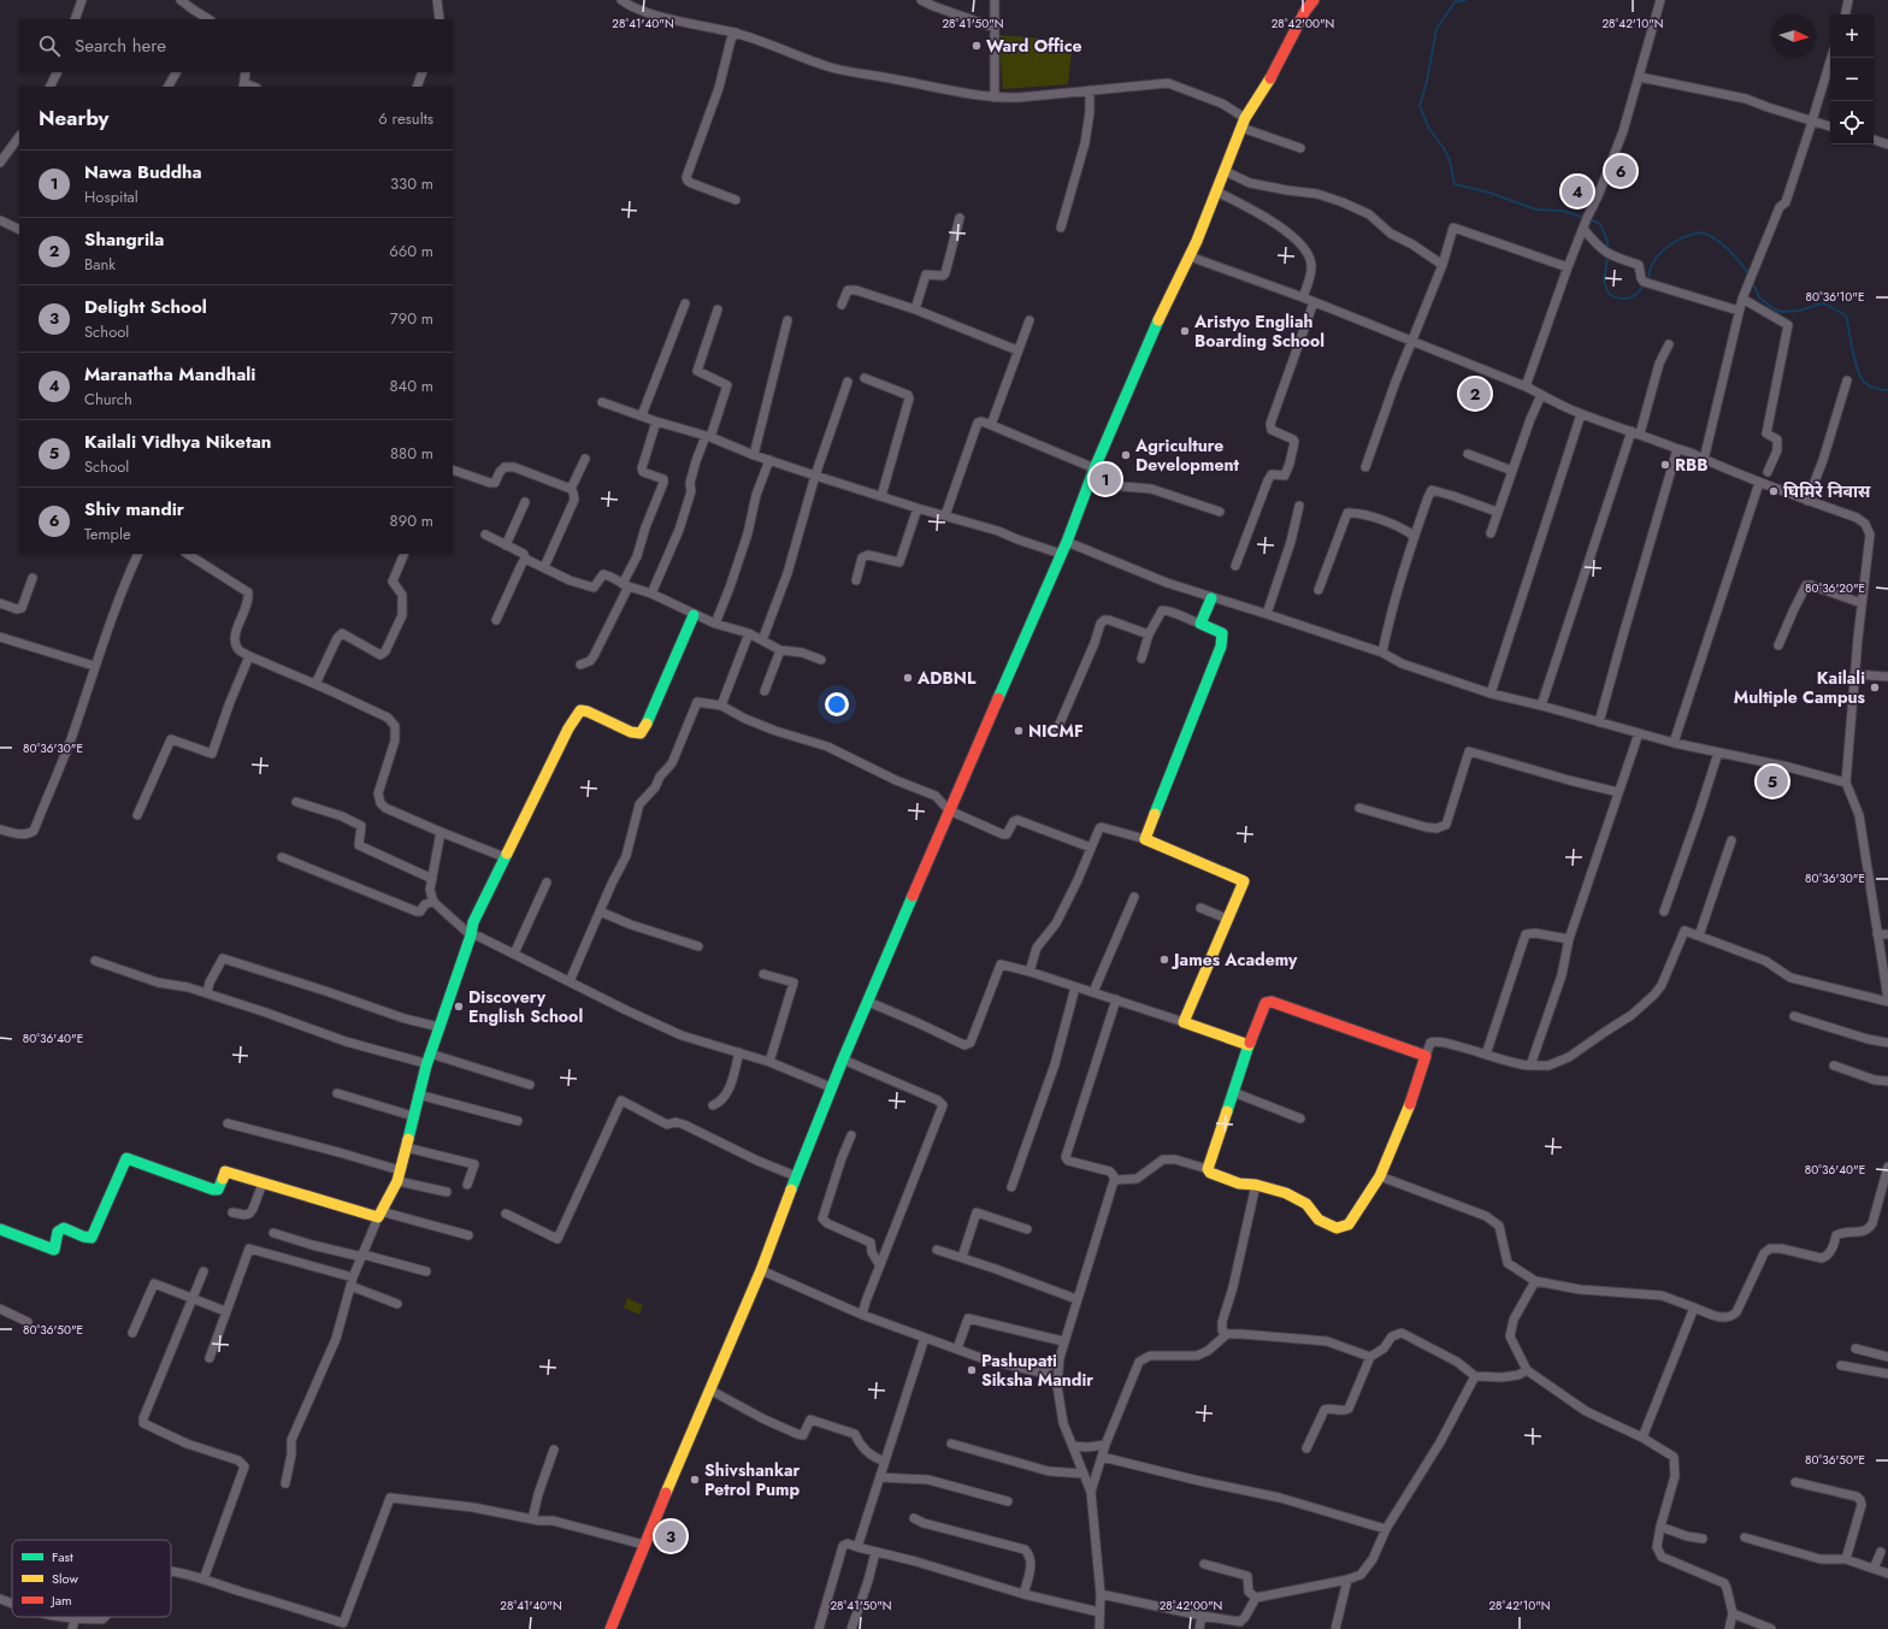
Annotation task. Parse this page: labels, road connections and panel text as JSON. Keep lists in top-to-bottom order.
{
  "places": [
    "Ward Office",
    "Aristyo Engliah Boarding School",
    "Agriculture Development",
    "RBB",
    "घिमिरे निवास",
    "ADBNL",
    "Kailali Multiple Campus",
    "NICMF",
    "James Academy",
    "Discovery English School",
    "Pashupati Siksha Mandir",
    "Shivshankar Petrol Pump"
  ],
  "legend": ["Fast", "Slow", "Jam"],
  "north": "right",
  "page": {
    "map_buttons": ["+", "−"],
    "search": "Search here",
    "heading": ["Nearby", "6 results"],
    "list": [
      {
        "mark": "1",
        "name": "Nawa Buddha",
        "note": "Hospital",
        "value": "330 m"
      },
      {
        "mark": "2",
        "name": "Shangrila",
        "note": "Bank",
        "value": "660 m"
      },
      {
        "mark": "3",
        "name": "Delight School",
        "note": "School",
        "value": "790 m"
      },
      {
        "mark": "4",
        "name": "Maranatha Mandhali",
        "note": "Church",
        "value": "840 m"
      },
      {
        "mark": "5",
        "name": "Kailali Vidhya Niketan",
        "note": "School",
        "value": "880 m"
      },
      {
        "mark": "6",
        "name": "Shiv mandir",
        "note": "Temple",
        "value": "890 m"
      }
    ],
    "pins": [
      "6",
      "4",
      "2",
      "1",
      "5",
      "3"
    ]
  },
  "coordinates": [
    "28°41'40\"N",
    "28°41'50\"N",
    "28°42'00\"N",
    "28°42'10\"N",
    "80°36'10\"E",
    "80°36'20\"E",
    "80°36'30\"E",
    "80°36'40\"E",
    "80°36'50\"E"
  ]
}
